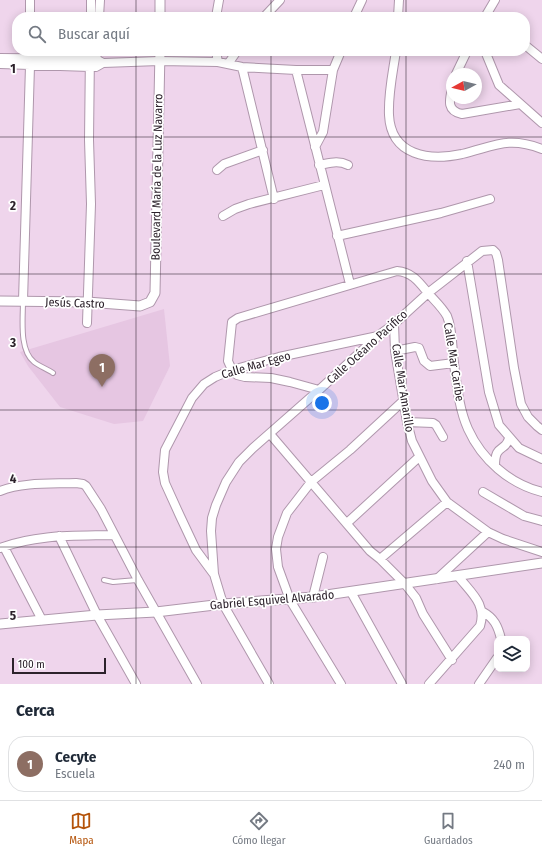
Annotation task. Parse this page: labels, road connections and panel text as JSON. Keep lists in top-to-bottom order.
{
  "streets": {
    "street": [
      "Boulevard María de la Luz Navarro",
      "Jesús Castro",
      "Calle Océano Pacifico",
      "Calle Mar Caribe",
      "Calle Mar Egeo",
      "Calle Mar Amarillo",
      "Gabriel Esquivel Alvarado"
    ]
  },
  "crossings": [
    ["Boulevard María de la Luz Navarro", "Jesús Castro"],
    ["Calle Océano Pacifico", "Calle Mar Caribe"],
    ["Calle Océano Pacifico", "Calle Mar Egeo"],
    ["Calle Océano Pacifico", "Calle Mar Amarillo"],
    ["Calle Océano Pacifico", "Gabriel Esquivel Alvarado"],
    ["Calle Mar Caribe", "Calle Mar Egeo"]
  ],
  "scale_bar": "100 m",
  "north": "left",
  "page": {
    "search": "Buscar aquí",
    "pins": "1",
    "scale": "100 m",
    "heading": "Cerca",
    "list": [
      {
        "mark": "1",
        "name": "Cecyte",
        "note": "Escuela",
        "value": "240 m"
      }
    ],
    "nav": ["Mapa", "Cómo llegar", "Guardados"]
  },
  "grid": {
    "rows": [
      "1",
      "2",
      "3",
      "4",
      "5"
    ]
  }
}
